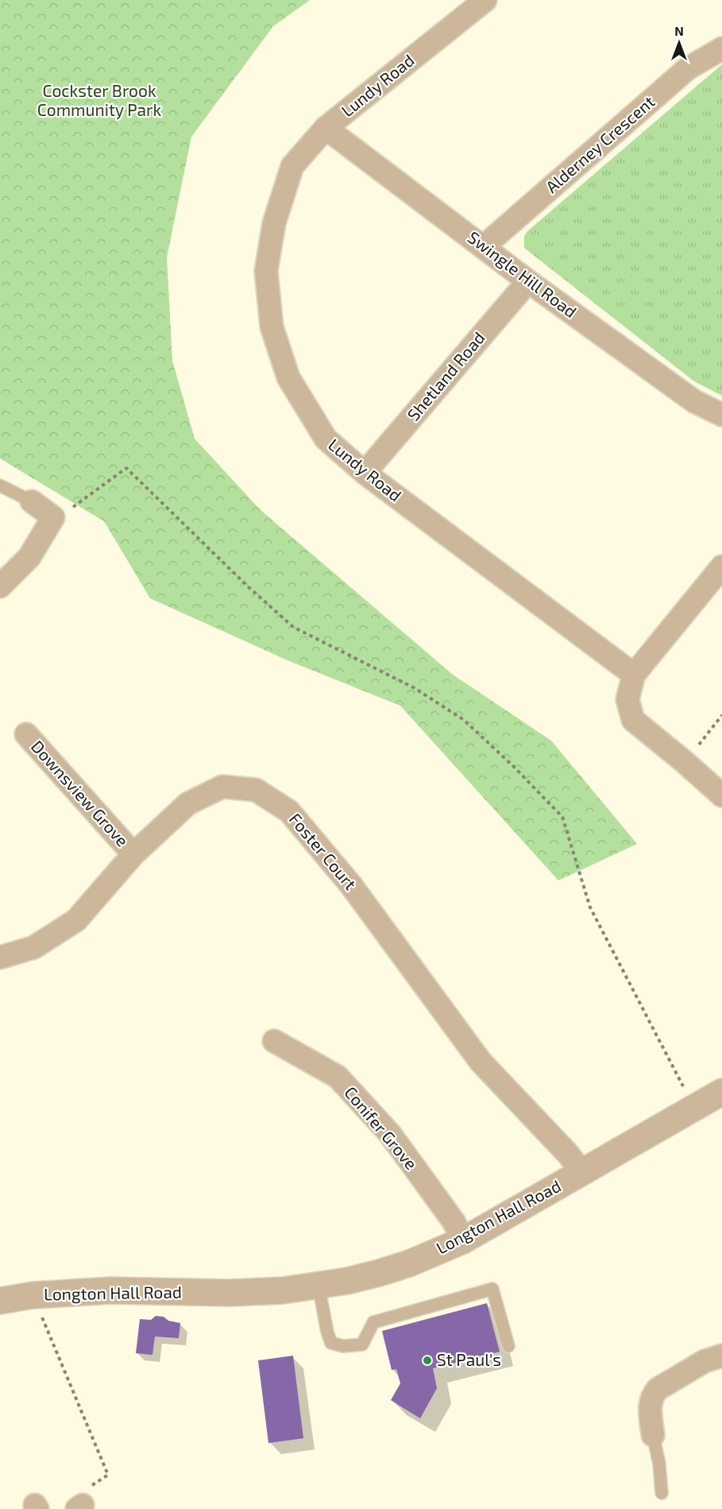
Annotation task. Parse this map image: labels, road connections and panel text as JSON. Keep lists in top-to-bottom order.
{
  "streets": {
    "street": [
      "Lundy Road",
      "Alderney Crescent",
      "Swingle Hill Road",
      "Shetland Road",
      "Downsview Grove",
      "Foster Court",
      "Conifer Grove",
      "Longton Hall Road"
    ]
  },
  "crossings": [
    ["Lundy Road", "Swingle Hill Road"],
    ["Lundy Road", "Shetland Road"],
    ["Alderney Crescent", "Swingle Hill Road"],
    ["Swingle Hill Road", "Shetland Road"],
    ["Downsview Grove", "Foster Court"],
    ["Foster Court", "Longton Hall Road"],
    ["Conifer Grove", "Longton Hall Road"]
  ],
  "parks": ["Cockster Brook Community Park"],
  "places": ["St Paul's"],
  "north": "top"
}
